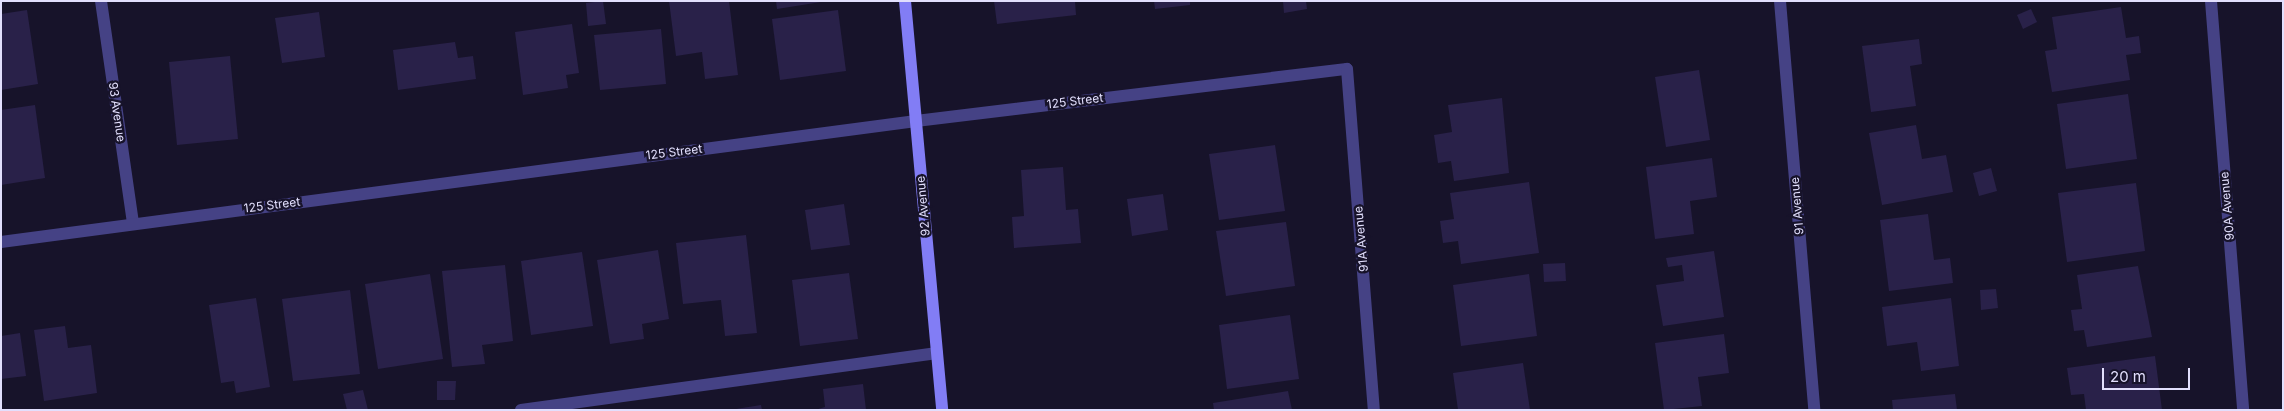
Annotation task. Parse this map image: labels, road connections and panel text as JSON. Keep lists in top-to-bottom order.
{
  "streets": {
    "street": [
      "125 Street",
      "93 Avenue",
      "92 Avenue",
      "91 Avenue",
      "90A Avenue",
      "91A Avenue"
    ]
  },
  "crossings": [
    ["125 Street", "93 Avenue"],
    ["125 Street", "92 Avenue"],
    ["125 Street", "91A Avenue"]
  ],
  "scale_bar": "20 m"
}
